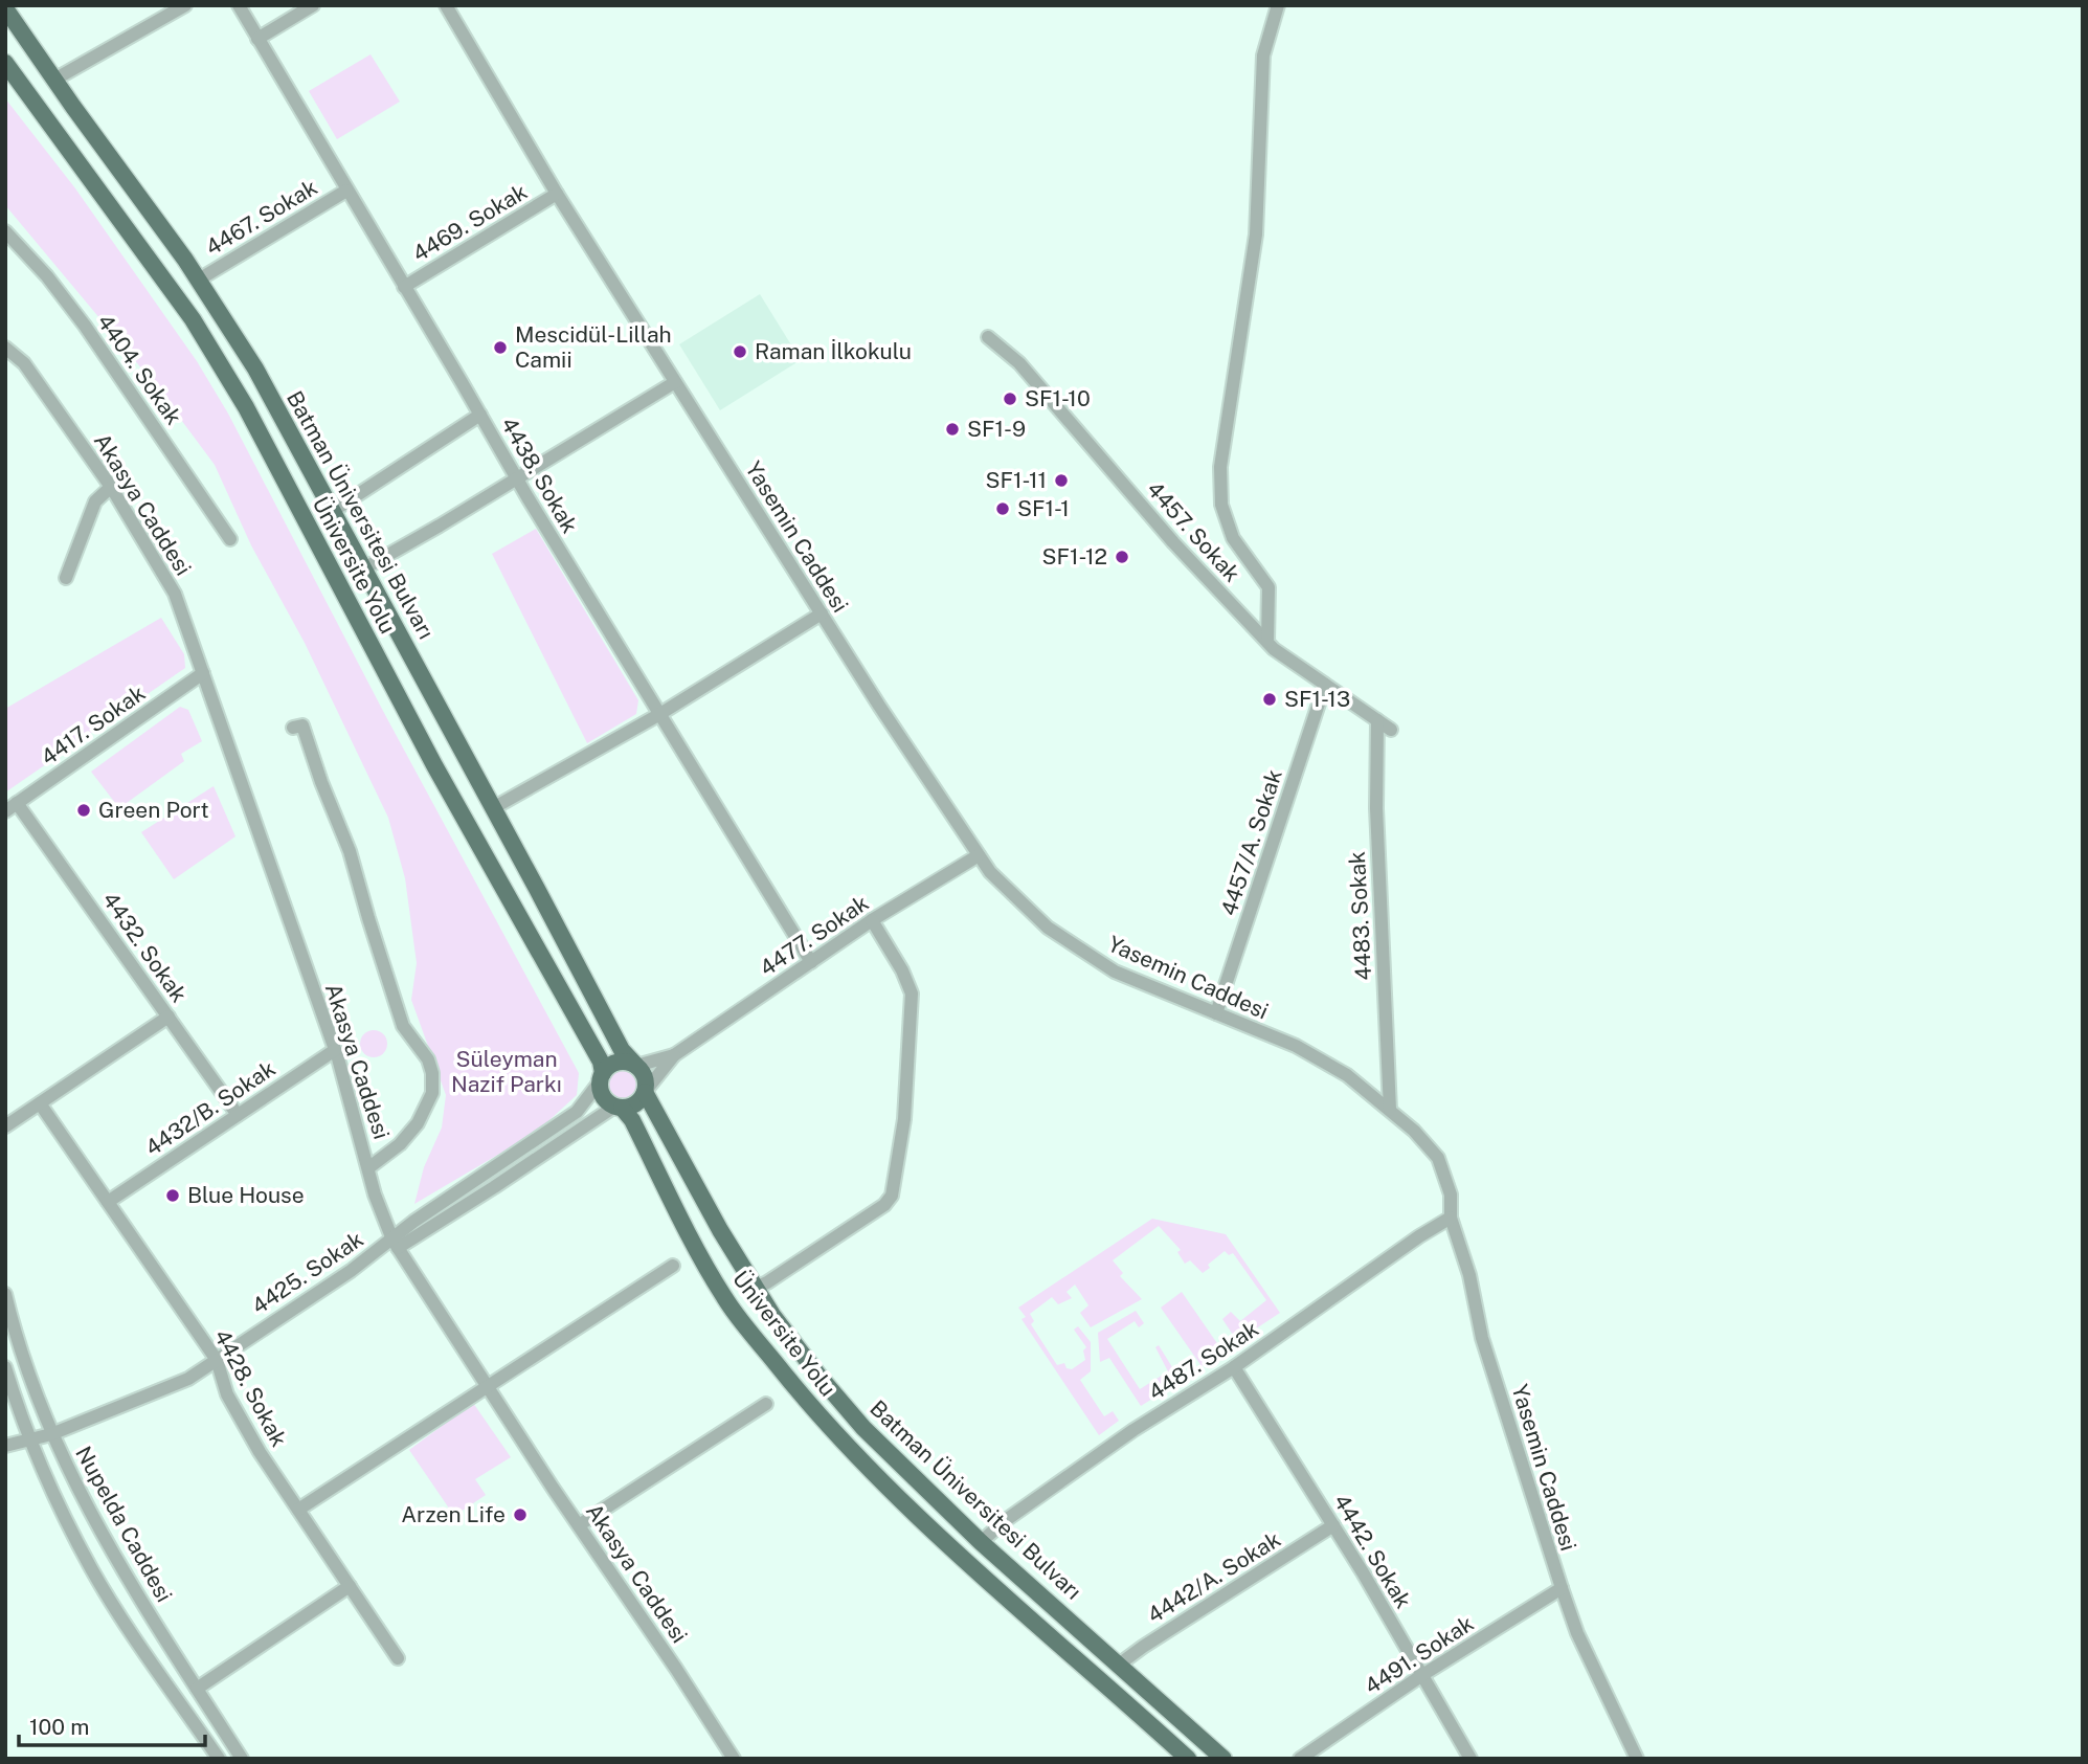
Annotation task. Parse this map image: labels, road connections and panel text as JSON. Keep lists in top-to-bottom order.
{
  "streets": {
    "main road": ["Batman Üniversitesi Bulvarı", "Üniversite Yolu"],
    "street": [
      "4467. Sokak",
      "4469. Sokak",
      "4404. Sokak",
      "4438. Sokak",
      "Akasya Caddesi",
      "4457. Sokak",
      "Yasemin Caddesi",
      "4417. Sokak",
      "4457/A. Sokak",
      "4483. Sokak",
      "4477. Sokak",
      "4432. Sokak",
      "4432/B. Sokak",
      "4425. Sokak",
      "4487. Sokak",
      "4428. Sokak",
      "Nupelda Caddesi",
      "4442. Sokak",
      "4442/A. Sokak",
      "4491. Sokak"
    ]
  },
  "crossings": [
    ["4467. Sokak", "4438. Sokak"],
    ["4467. Sokak", "Batman Üniversitesi Bulvarı"],
    ["4469. Sokak", "4438. Sokak"],
    ["4469. Sokak", "Yasemin Caddesi"],
    ["4438. Sokak", "4477. Sokak"],
    ["Akasya Caddesi", "4417. Sokak"],
    ["Akasya Caddesi", "4432/B. Sokak"],
    ["Akasya Caddesi", "4425. Sokak"],
    ["Batman Üniversitesi Bulvarı", "Üniversite Yolu"],
    ["Batman Üniversitesi Bulvarı", "4425. Sokak"],
    ["Batman Üniversitesi Bulvarı", "4487. Sokak"],
    ["Batman Üniversitesi Bulvarı", "4442/A. Sokak"],
    ["4457. Sokak", "4457/A. Sokak"],
    ["4457. Sokak", "4483. Sokak"],
    ["Yasemin Caddesi", "4457/A. Sokak"],
    ["Yasemin Caddesi", "4483. Sokak"],
    ["Yasemin Caddesi", "4477. Sokak"],
    ["Yasemin Caddesi", "4487. Sokak"],
    ["Yasemin Caddesi", "4491. Sokak"],
    ["Üniversite Yolu", "4425. Sokak"],
    ["4417. Sokak", "4432. Sokak"],
    ["4432. Sokak", "4432/B. Sokak"],
    ["4432/B. Sokak", "4428. Sokak"],
    ["4425. Sokak", "4428. Sokak"],
    ["4425. Sokak", "Nupelda Caddesi"],
    ["4487. Sokak", "4442. Sokak"],
    ["4442. Sokak", "4442/A. Sokak"],
    ["4442. Sokak", "4491. Sokak"]
  ],
  "parks": ["Süleyman Nazif Parkı"],
  "places": [
    "Mescidül-Lillah Camii",
    "Raman İlkokulu",
    "SF1-10",
    "SF1-9",
    "SF1-11",
    "SF1-1",
    "SF1-12",
    "SF1-13",
    "Green Port",
    "Blue House",
    "Arzen Life"
  ],
  "scale_bar": "100 m"
}
